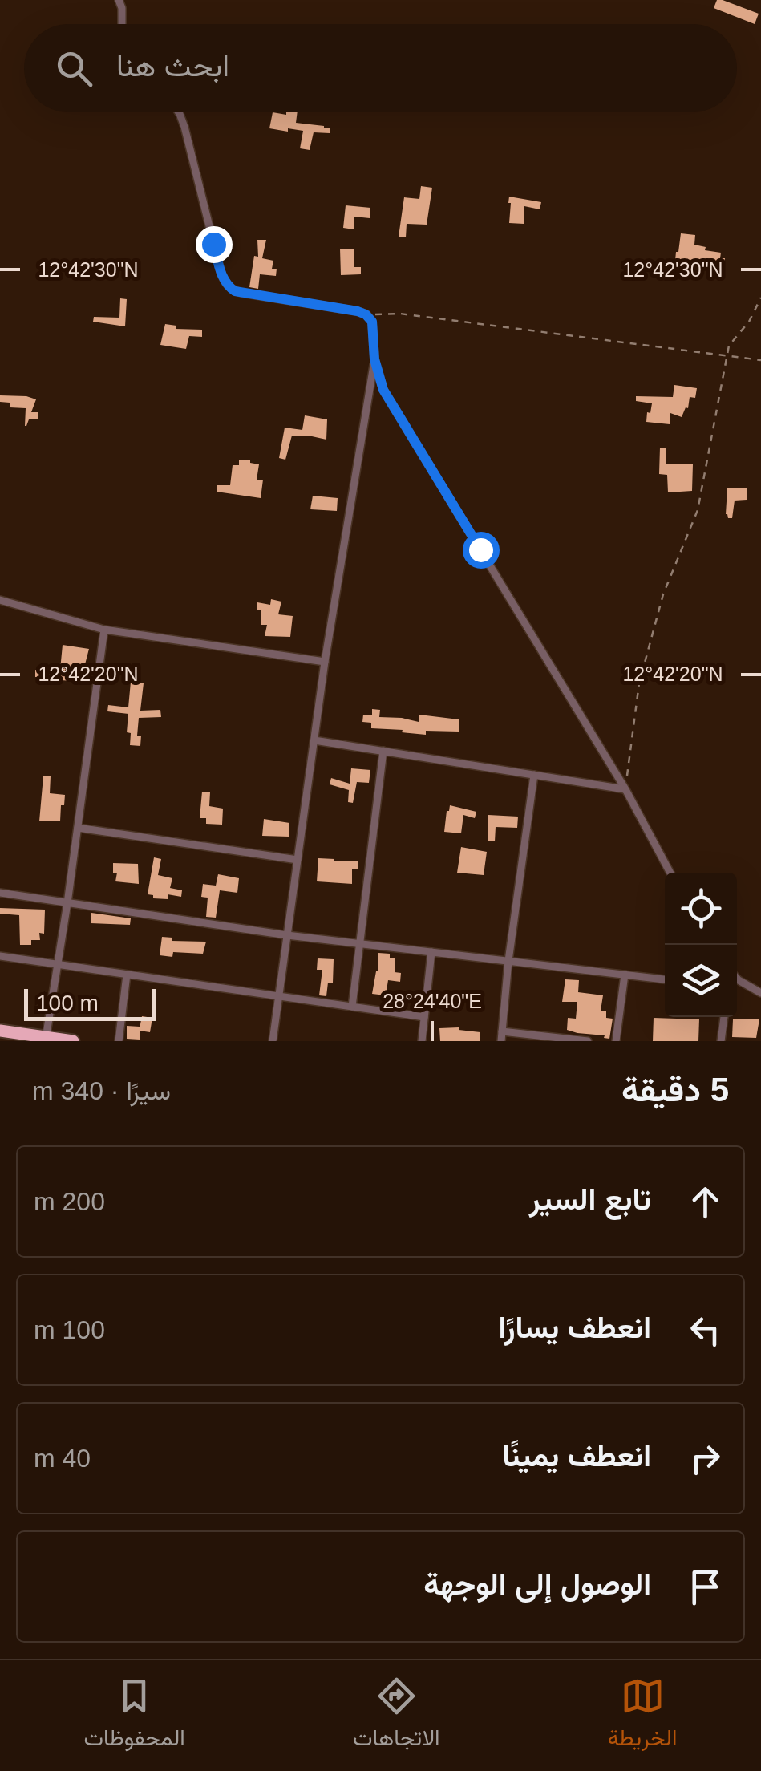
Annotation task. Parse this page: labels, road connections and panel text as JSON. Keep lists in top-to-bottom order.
{
  "scale_bar": "100 m",
  "page": {
    "search": "ابحث هنا",
    "scale": "100 m",
    "heading": ["5 دقيقة", "سيرًا · 340 m"],
    "list": [
      ["تابع السير", "200 m"],
      ["انعطف يسارًا", "100 m"],
      ["انعطف يمينًا", "40 m"],
      "الوصول إلى الوجهة"
    ],
    "nav": ["الخريطة", "الاتجاهات", "المحفوظات"]
  },
  "coordinates": ["12°42'30\"N", "12°42'20\"N", "28°24'40\"E"]
}
